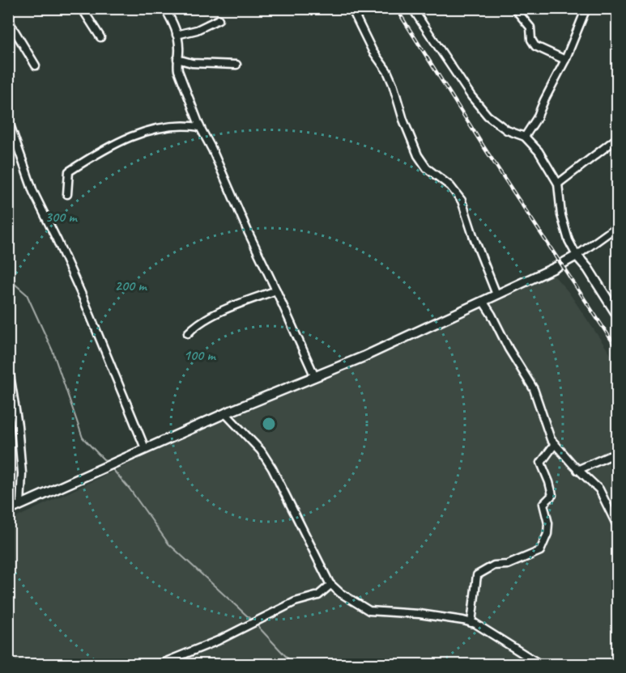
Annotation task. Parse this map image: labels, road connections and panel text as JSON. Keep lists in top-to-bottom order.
{
  "rings": ["300 m", "200 m", "100 m"]
}
